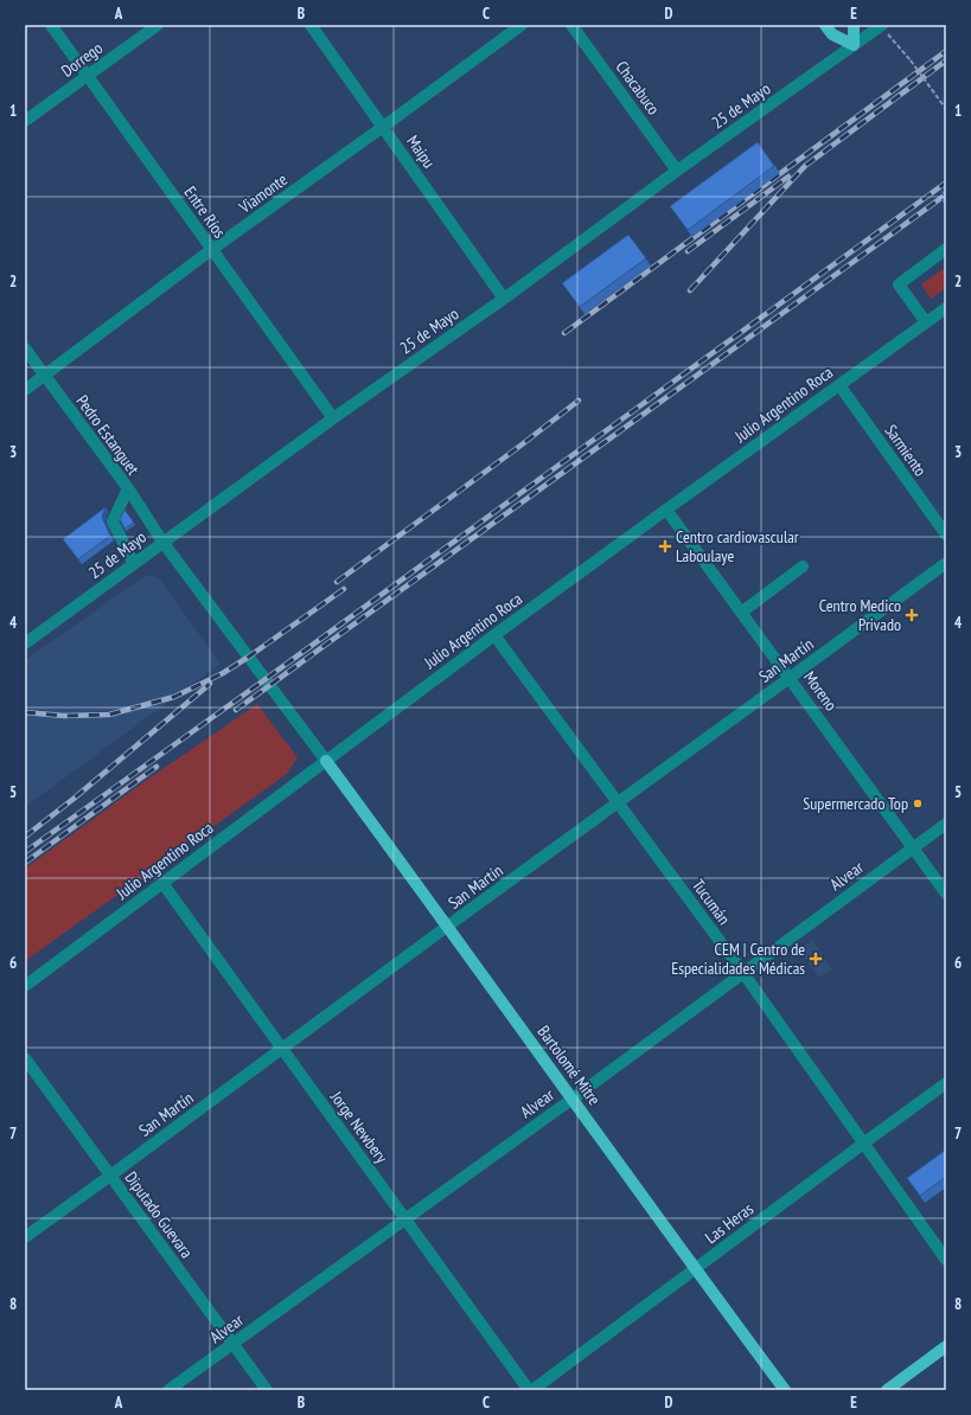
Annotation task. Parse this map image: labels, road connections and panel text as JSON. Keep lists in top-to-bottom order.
{
  "streets": {
    "main road": ["Bartolomé Mitre"],
    "street": [
      "Dorrego",
      "Chacabuco",
      "25 de Mayo",
      "Maipu",
      "Viamonte",
      "Entre Ríos",
      "Julio Argentino Roca",
      "Pedro Estanguet",
      "Sarmiento",
      "San Martín",
      "Moreno",
      "Alvear",
      "Tucumán",
      "Jorge Newbery",
      "Diputado Guevara",
      "Las Heras"
    ]
  },
  "crossings": [
    ["Dorrego", "Entre Ríos"],
    ["Chacabuco", "25 de Mayo"],
    ["25 de Mayo", "Maipu"],
    ["25 de Mayo", "Entre Ríos"],
    ["25 de Mayo", "Pedro Estanguet"],
    ["Maipu", "Viamonte"],
    ["Viamonte", "Entre Ríos"],
    ["Viamonte", "Pedro Estanguet"],
    ["Julio Argentino Roca", "Pedro Estanguet"],
    ["Julio Argentino Roca", "Sarmiento"],
    ["Julio Argentino Roca", "Moreno"],
    ["Julio Argentino Roca", "Tucumán"],
    ["Julio Argentino Roca", "Bartolomé Mitre"],
    ["Julio Argentino Roca", "Jorge Newbery"],
    ["Pedro Estanguet", "Bartolomé Mitre"],
    ["San Martín", "Moreno"],
    ["San Martín", "Tucumán"],
    ["San Martín", "Bartolomé Mitre"],
    ["San Martín", "Jorge Newbery"],
    ["San Martín", "Diputado Guevara"],
    ["Moreno", "Alvear"],
    ["Alvear", "Tucumán"],
    ["Alvear", "Bartolomé Mitre"],
    ["Alvear", "Jorge Newbery"],
    ["Alvear", "Diputado Guevara"],
    ["Tucumán", "Las Heras"],
    ["Bartolomé Mitre", "Las Heras"]
  ],
  "places": {
    "health": ["Centro cardiovascular Laboulaye", "Centro Medico Privado", "CEM | Centro de Especialidades Médicas"],
    "other": ["Supermercado Top"]
  },
  "grid": {
    "columns": [
      "A",
      "B",
      "C",
      "D",
      "E"
    ],
    "rows": [
      "1",
      "2",
      "3",
      "4",
      "5",
      "6",
      "7",
      "8"
    ]
  }
}
